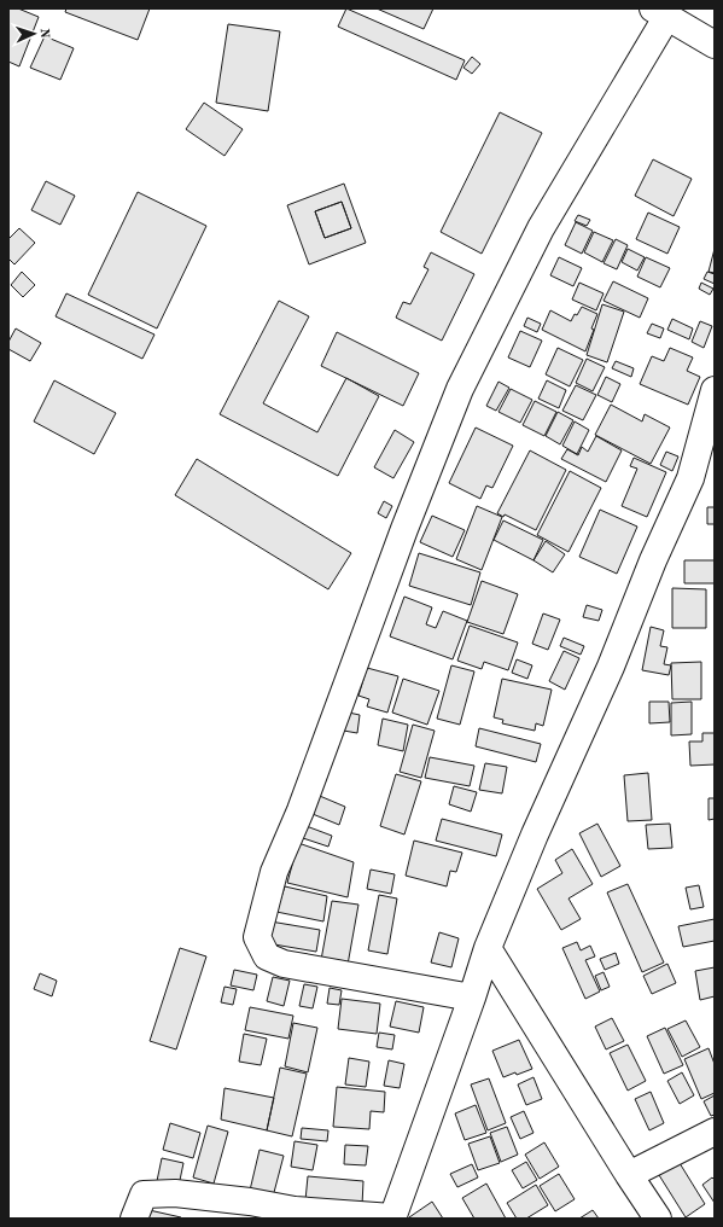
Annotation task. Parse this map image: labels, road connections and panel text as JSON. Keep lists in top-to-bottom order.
{
  "north": "right"
}
